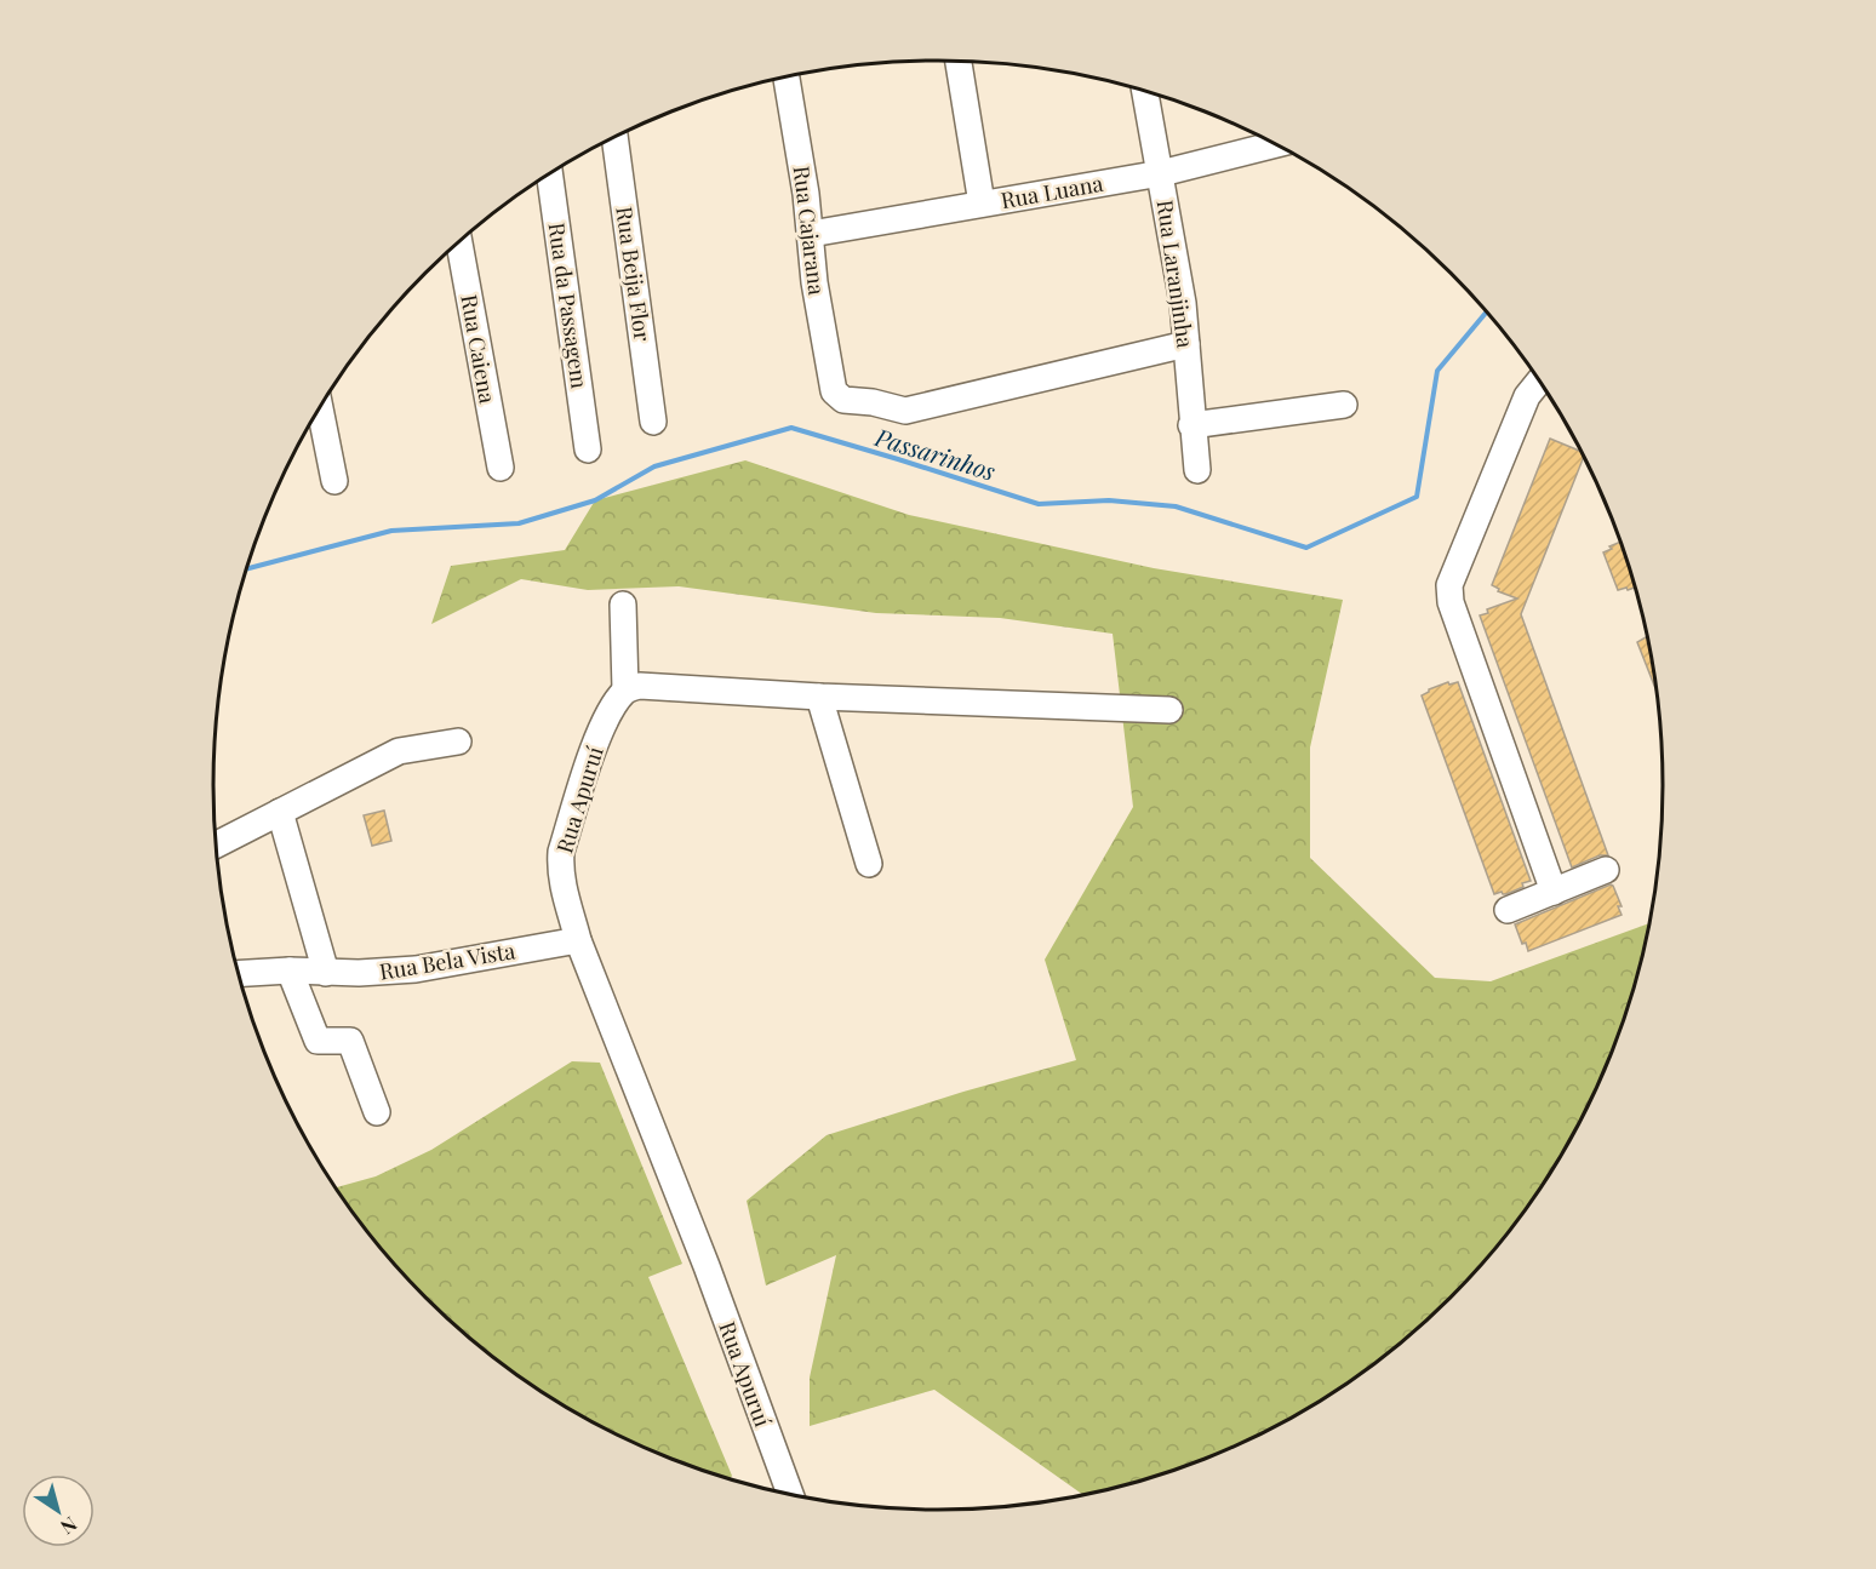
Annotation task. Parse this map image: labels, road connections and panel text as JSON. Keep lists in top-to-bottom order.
{
  "streets": {
    "street": [
      "Rua Luana",
      "Rua Cajarana",
      "Rua Beija Flor",
      "Rua Laranjinha",
      "Rua da Passagem",
      "Rua Caiena",
      "Rua Apuruí",
      "Rua Bela Vista"
    ]
  },
  "crossings": [
    ["Rua Luana", "Rua Cajarana"],
    ["Rua Luana", "Rua Laranjinha"],
    ["Rua Cajarana", "Rua Laranjinha"],
    ["Rua Apuruí", "Rua Bela Vista"]
  ],
  "water": ["Passarinhos"],
  "north": "bottom right"
}
